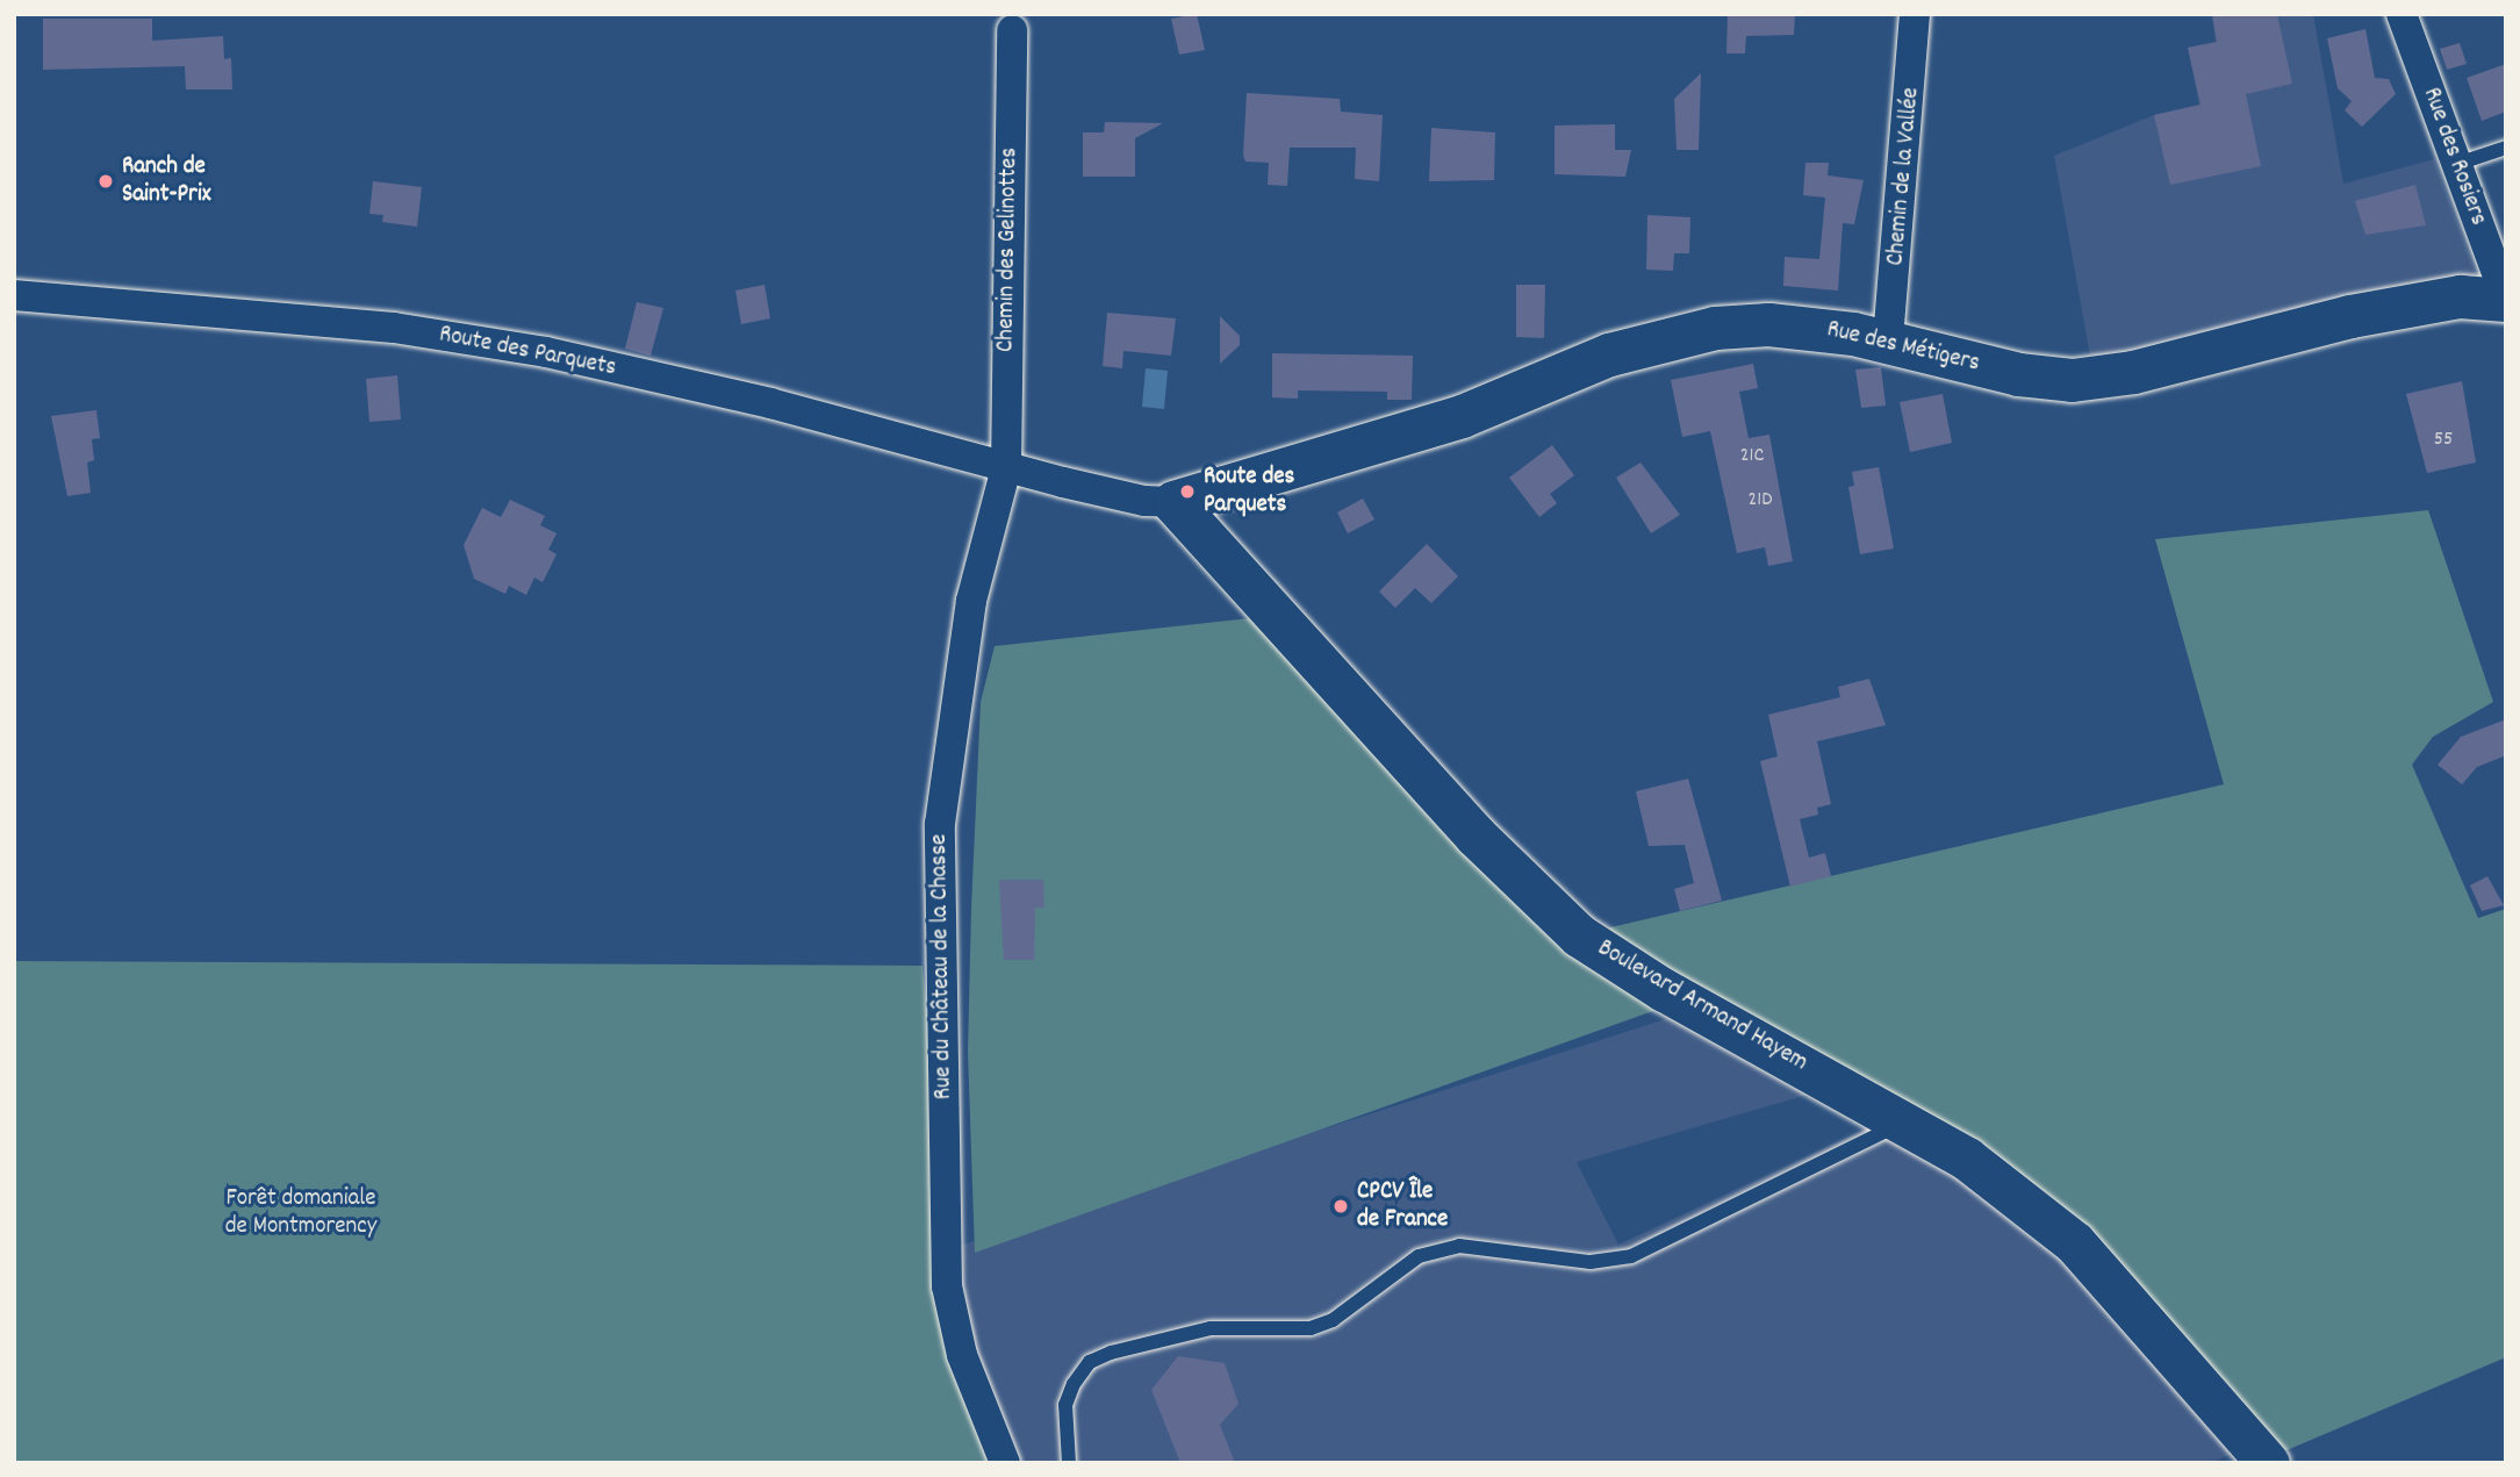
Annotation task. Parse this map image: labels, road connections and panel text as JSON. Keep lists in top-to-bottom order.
{
  "streets": {
    "main road": ["Rue des Métigers", "Boulevard Armand Hayem"],
    "street": [
      "Rue des Rosiers",
      "Chemin de la Vallée",
      "Chemin des Gelinottes",
      "Route des Parquets",
      "Rue du Château de la Chasse"
    ]
  },
  "crossings": [
    ["Rue des Rosiers", "Rue des Métigers"],
    ["Chemin de la Vallée", "Rue des Métigers"],
    ["Chemin des Gelinottes", "Route des Parquets"],
    ["Chemin des Gelinottes", "Rue du Château de la Chasse"],
    ["Rue des Métigers", "Route des Parquets"],
    ["Rue des Métigers", "Boulevard Armand Hayem"],
    ["Route des Parquets", "Rue du Château de la Chasse"],
    ["Route des Parquets", "Boulevard Armand Hayem"]
  ],
  "parks": ["Forêt domaniale de Montmorency"],
  "places": ["Ranch de Saint-Prix", "Route des Parquets", "CPCV Île de France"],
  "house_numbers": ["55", "21C", "21D"]
}
